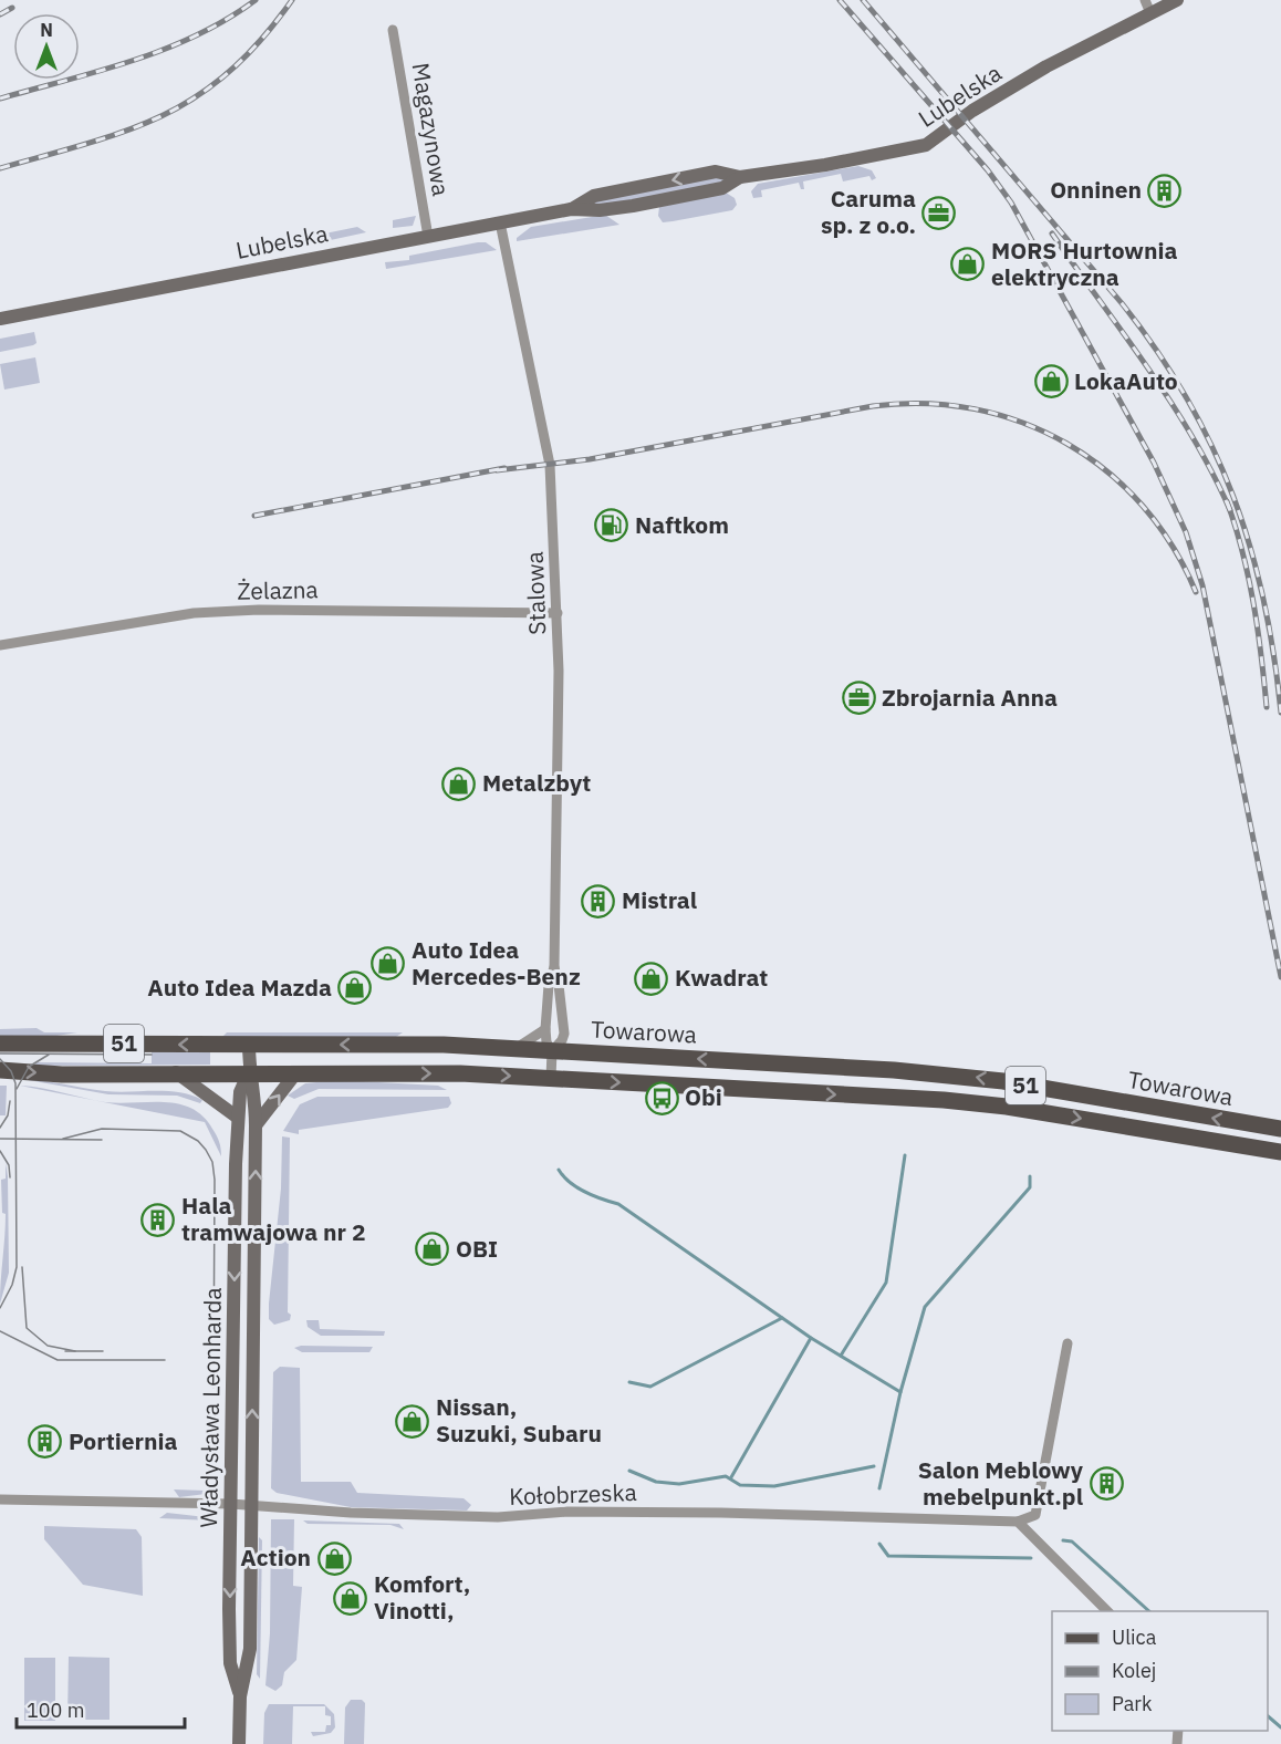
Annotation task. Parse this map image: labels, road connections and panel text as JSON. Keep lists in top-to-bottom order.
{
  "streets": {
    "main road": [
      "Lubelska",
      "Towarowa",
      "51",
      "Władysława Leonharda"
    ],
    "street": [
      "Magazynowa",
      "Żelazna",
      "Stalowa",
      "Kołobrzeska"
    ]
  },
  "crossings": [
    ["Lubelska", "Magazynowa"],
    ["Lubelska", "Stalowa"],
    ["Żelazna", "Stalowa"],
    ["Stalowa", "Towarowa"],
    ["Towarowa", "Władysława Leonharda"],
    ["Władysława Leonharda", "Kołobrzeska"]
  ],
  "places": {
    "building": [
      "Onninen",
      "Mistral",
      "Hala tramwajowa nr 2",
      "Portiernia",
      "Salon Meblowy mebelpunkt.pl"
    ],
    "office": ["Caruma sp. z o.o.", "Zbrojarnia Anna"],
    "shop": [
      "MORS Hurtownia elektryczna",
      "LokaAuto",
      "Metalzbyt",
      "Auto Idea Mercedes-Benz",
      "Kwadrat",
      "Auto Idea Mazda",
      "OBI",
      "Nissan, Suzuki, Subaru",
      "Action",
      "Komfort, Vinotti,"
    ],
    "fuel station": ["Naftkom"],
    "bus stop": ["Obi"]
  },
  "legend": ["Ulica", "Kolej", "Park"],
  "scale_bar": "100 m",
  "north": "top"
}
